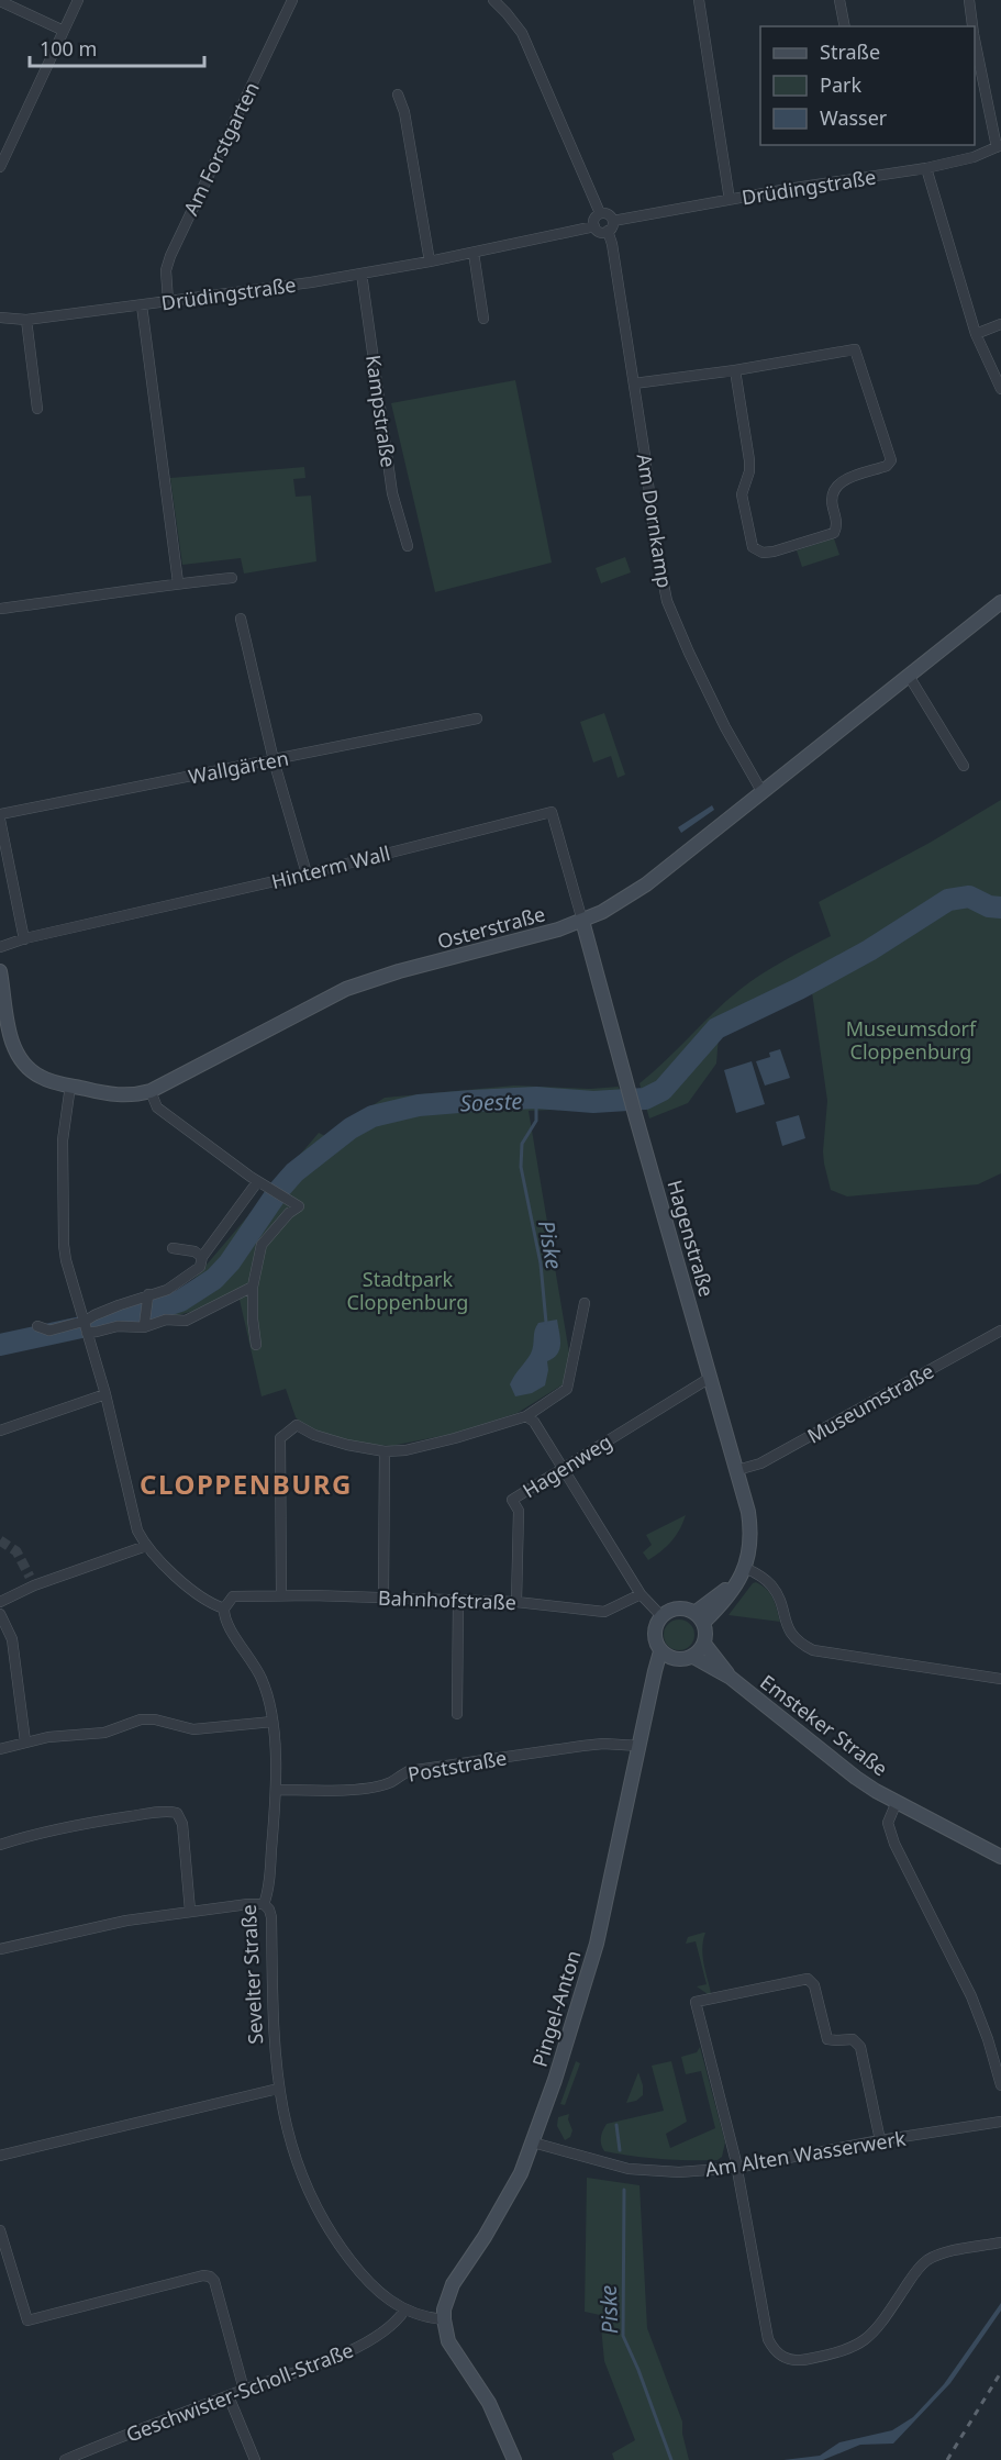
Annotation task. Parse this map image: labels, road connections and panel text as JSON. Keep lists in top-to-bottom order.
{
  "streets": {
    "street": [
      "Am Forstgarten",
      "Drüdingstraße",
      "Kampstraße",
      "Am Dornkamp",
      "Wallgärten",
      "Hinterm Wall",
      "Osterstraße",
      "Hagenstraße",
      "Museumstraße",
      "Hagenweg",
      "Bahnhofstraße",
      "Emsteker Straße",
      "Poststraße",
      "Sevelter Straße",
      "Pingel-Anton",
      "Am Alten Wasserwerk",
      "Geschwister-Scholl-Straße"
    ]
  },
  "crossings": [
    ["Am Forstgarten", "Drüdingstraße"],
    ["Drüdingstraße", "Kampstraße"],
    ["Drüdingstraße", "Am Dornkamp"],
    ["Am Dornkamp", "Osterstraße"],
    ["Hinterm Wall", "Osterstraße"],
    ["Hinterm Wall", "Hagenstraße"],
    ["Osterstraße", "Hagenstraße"],
    ["Hagenstraße", "Museumstraße"],
    ["Hagenstraße", "Hagenweg"],
    ["Hagenstraße", "Emsteker Straße"],
    ["Hagenstraße", "Pingel-Anton"],
    ["Hagenweg", "Bahnhofstraße"],
    ["Bahnhofstraße", "Sevelter Straße"],
    ["Emsteker Straße", "Pingel-Anton"],
    ["Poststraße", "Sevelter Straße"],
    ["Poststraße", "Pingel-Anton"],
    ["Sevelter Straße", "Geschwister-Scholl-Straße"],
    ["Pingel-Anton", "Am Alten Wasserwerk"]
  ],
  "districts": ["CLOPPENBURG"],
  "water": ["Soeste", "Piske"],
  "parks": ["Museumsdorf Cloppenburg", "Stadtpark Cloppenburg"],
  "legend": ["Straße", "Park", "Wasser"],
  "scale_bar": "100 m"
}
